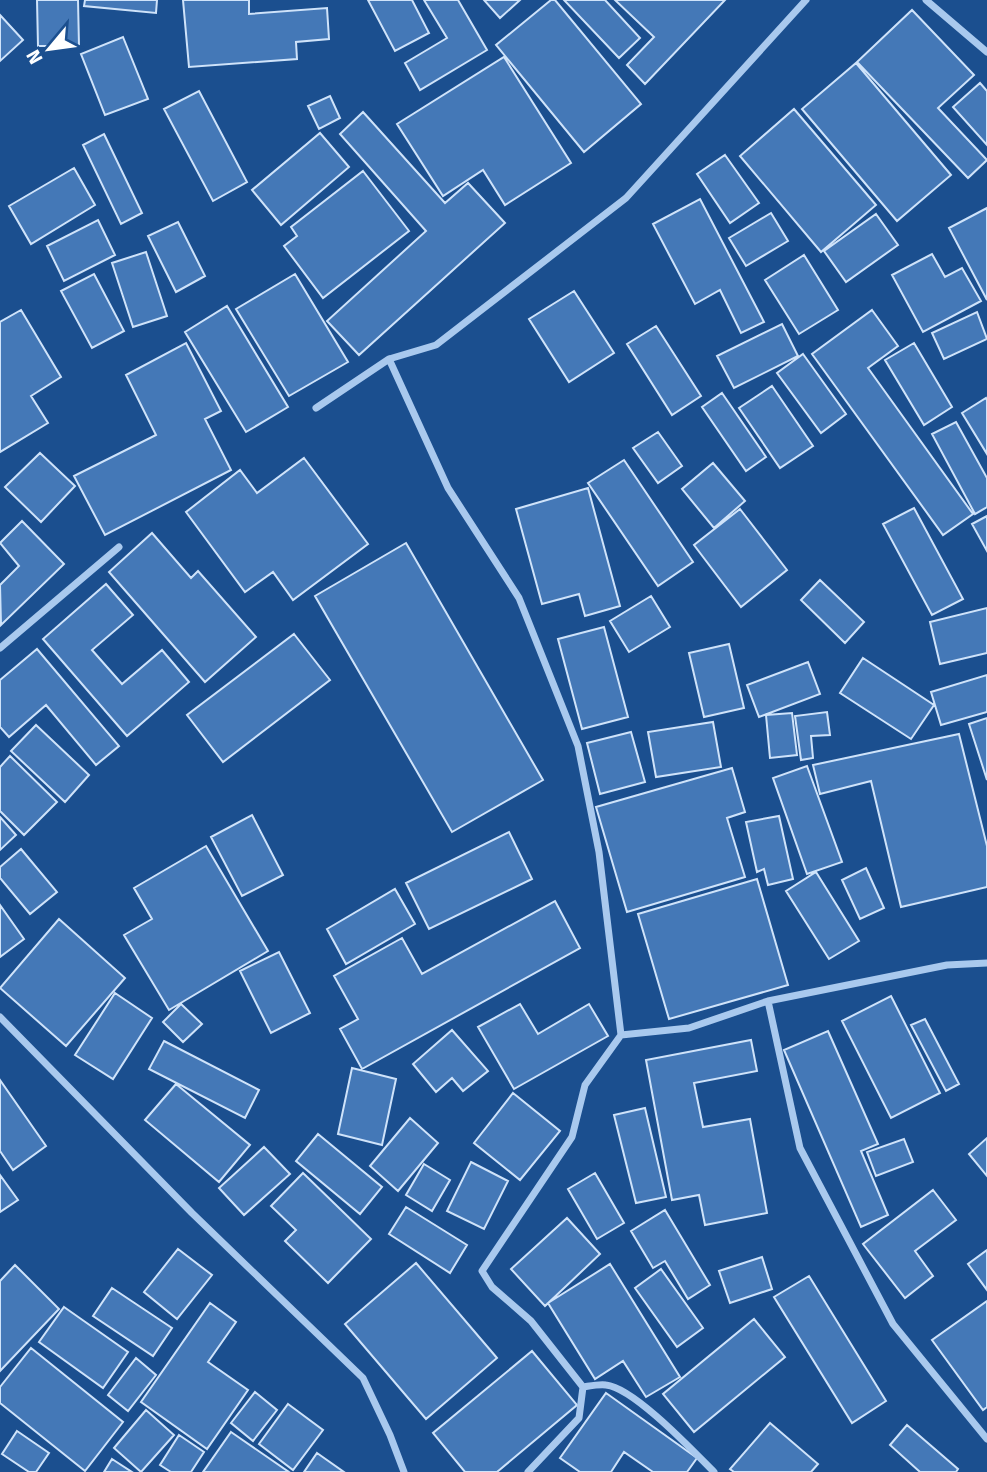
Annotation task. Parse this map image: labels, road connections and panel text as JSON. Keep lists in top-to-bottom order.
{
  "north": "bottom left"
}
